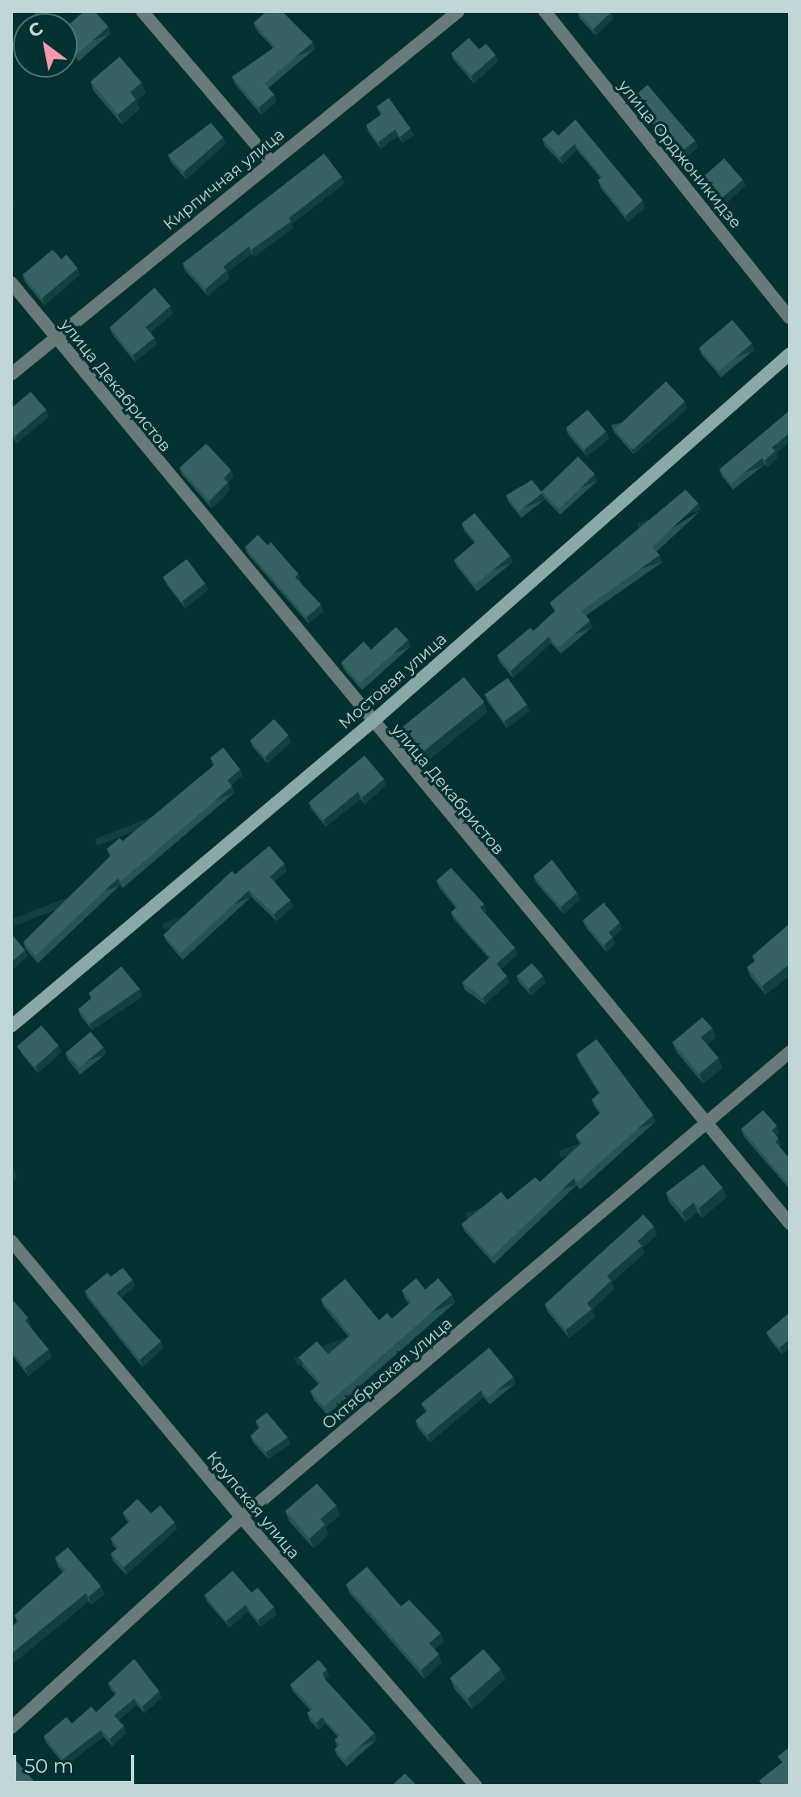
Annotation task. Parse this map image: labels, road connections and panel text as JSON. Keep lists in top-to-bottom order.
{
  "streets": {
    "street": [
      "улица Орджоникидзе",
      "Кирпичная улица",
      "улица Декабристов",
      "Мостовая улица",
      "Октябрьская улица",
      "Крупская улица"
    ]
  },
  "crossings": [
    ["Кирпичная улица", "улица Декабристов"],
    ["улица Декабристов", "Мостовая улица"],
    ["улица Декабристов", "Октябрьская улица"],
    ["Октябрьская улица", "Крупская улица"]
  ],
  "scale_bar": "50 m",
  "north": "top left"
}
